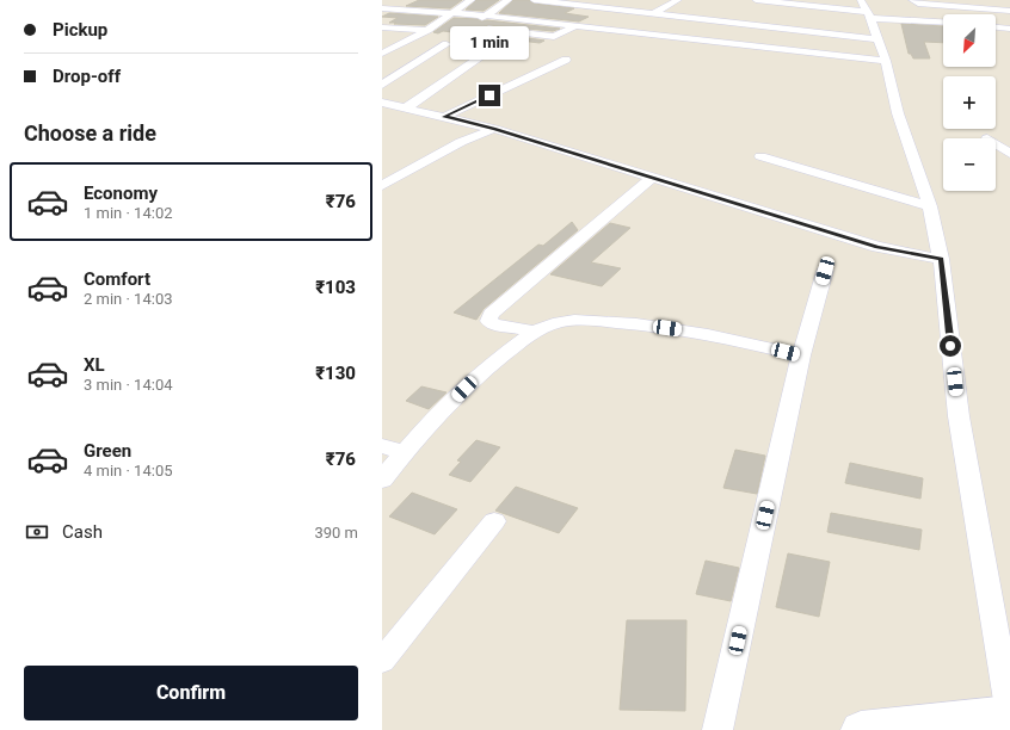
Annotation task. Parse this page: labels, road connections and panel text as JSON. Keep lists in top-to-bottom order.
{
  "north": "bottom left",
  "page": {
    "banner": ["Pickup", "Drop-off"],
    "map_buttons": ["+", "−"],
    "bubble": "1 min",
    "heading": "Choose a ride",
    "list": [
      {
        "name": "Economy",
        "note": "1 min · 14:02",
        "value": "₹76"
      },
      {
        "name": "Comfort",
        "note": "2 min · 14:03",
        "value": "₹103"
      },
      {
        "name": "XL",
        "note": "3 min · 14:04",
        "value": "₹130"
      },
      {
        "name": "Green",
        "note": "4 min · 14:05",
        "value": "₹76"
      }
    ],
    "pay": ["Cash", "390 m"],
    "buttons": "Confirm"
  }
}
